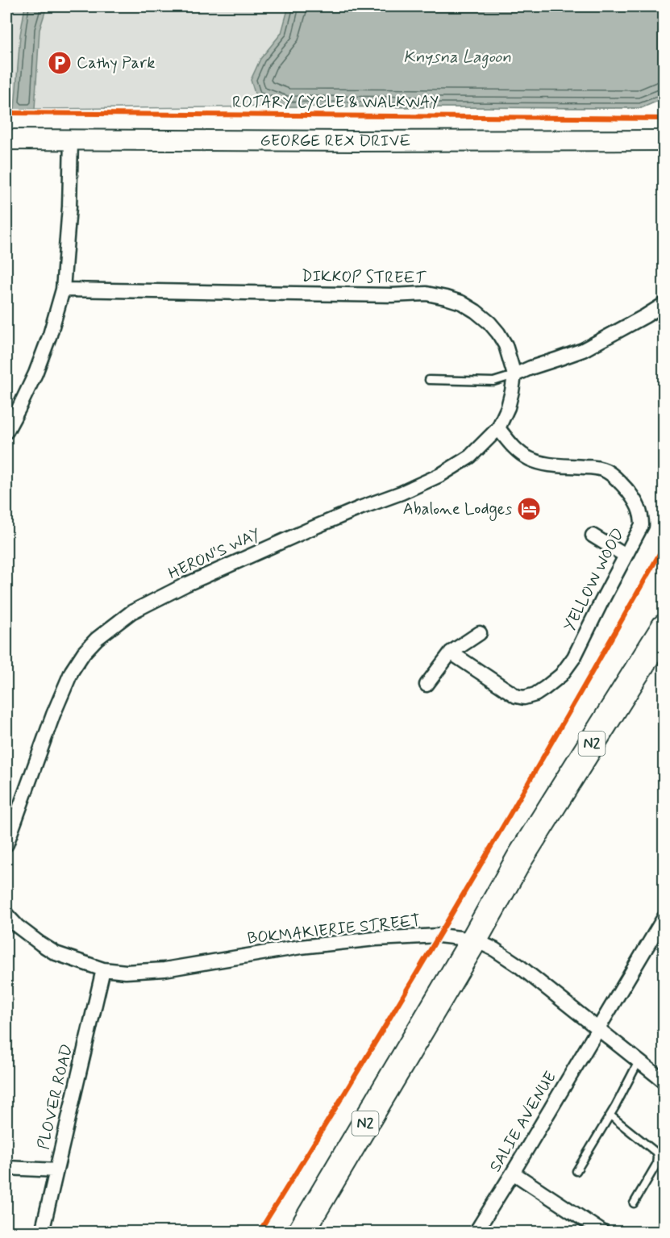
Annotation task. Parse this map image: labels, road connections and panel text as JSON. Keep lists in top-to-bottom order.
{
  "streets": {
    "highway": ["N2"],
    "street": [
      "GEORGE REX DRIVE",
      "DIKKOP STREET",
      "HERON'S WAY",
      "YELLOW WOOD",
      "BOKMAKIERIE STREET",
      "PLOVER ROAD",
      "SALIE AVENUE"
    ],
    "cycle path": ["ROTARY CYCLE & WALKWAY"]
  },
  "crossings": [
    ["DIKKOP STREET", "HERON'S WAY"],
    ["HERON'S WAY", "YELLOW WOOD"],
    ["N2", "BOKMAKIERIE STREET"],
    ["BOKMAKIERIE STREET", "PLOVER ROAD"],
    ["BOKMAKIERIE STREET", "SALIE AVENUE"]
  ],
  "water": ["Knysna Lagoon"],
  "places": {
    "parking": ["Cathy Park"],
    "hotel": ["Abalone Lodges"]
  }
}
